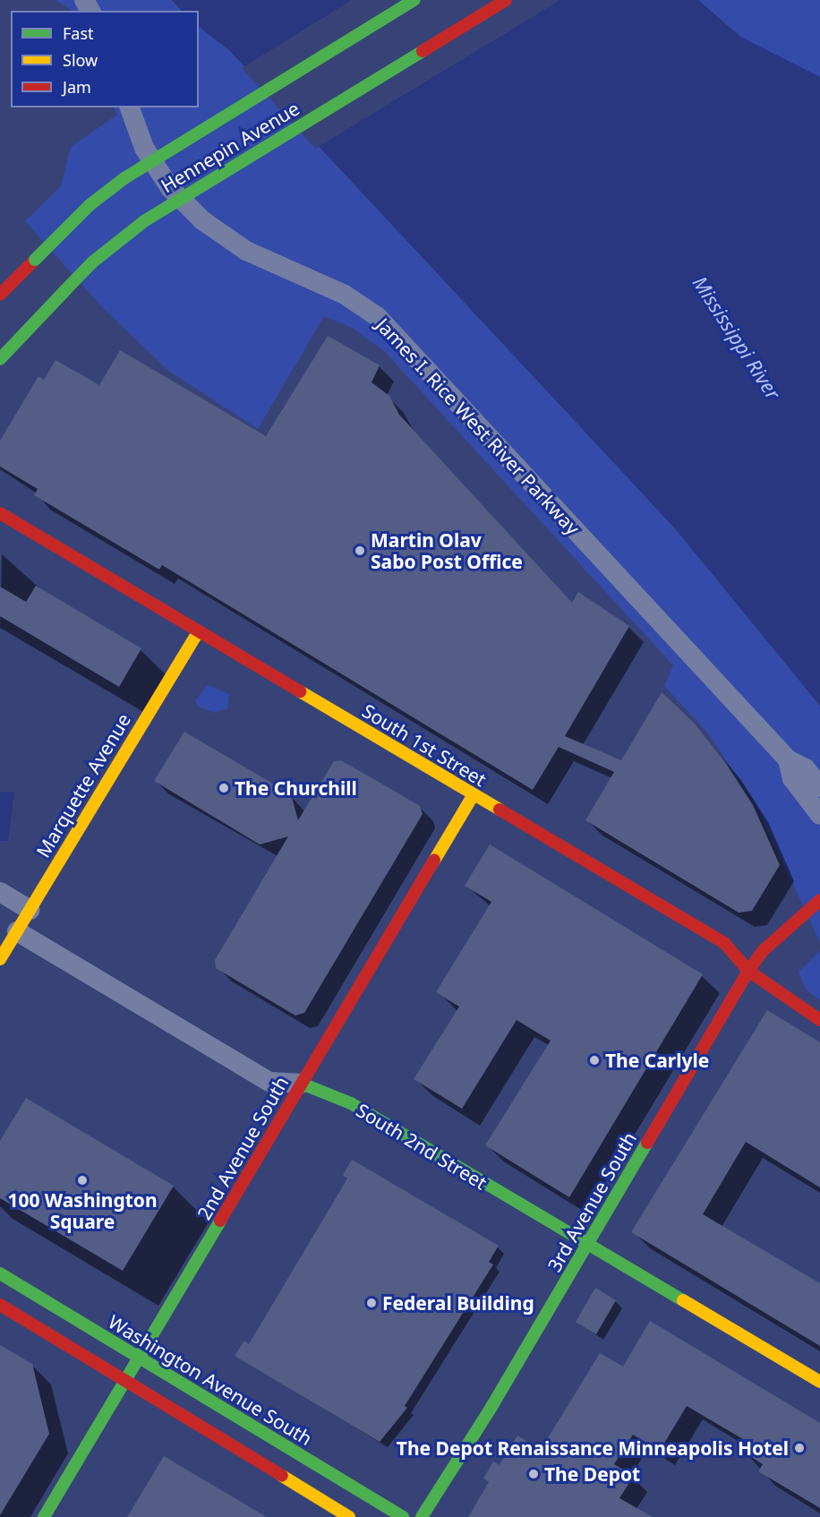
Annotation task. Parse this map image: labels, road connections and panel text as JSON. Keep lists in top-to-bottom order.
{
  "streets": {
    "street": [
      "Hennepin Avenue",
      "James I. Rice West River Parkway",
      "South 1st Street",
      "Marquette Avenue",
      "South 2nd Street",
      "2nd Avenue South",
      "3rd Avenue South",
      "Washington Avenue South"
    ]
  },
  "crossings": [
    ["South 1st Street", "Marquette Avenue"],
    ["South 1st Street", "2nd Avenue South"],
    ["South 1st Street", "3rd Avenue South"],
    ["Marquette Avenue", "South 2nd Street"],
    ["South 2nd Street", "2nd Avenue South"],
    ["South 2nd Street", "3rd Avenue South"],
    ["2nd Avenue South", "Washington Avenue South"]
  ],
  "water": ["Mississippi River"],
  "places": [
    "Martin Olav Sabo Post Office",
    "The Churchill",
    "The Carlyle",
    "100 Washington Square",
    "Federal Building",
    "The Depot Renaissance Minneapolis Hotel",
    "The Depot"
  ],
  "legend": ["Fast", "Slow", "Jam"]
}
